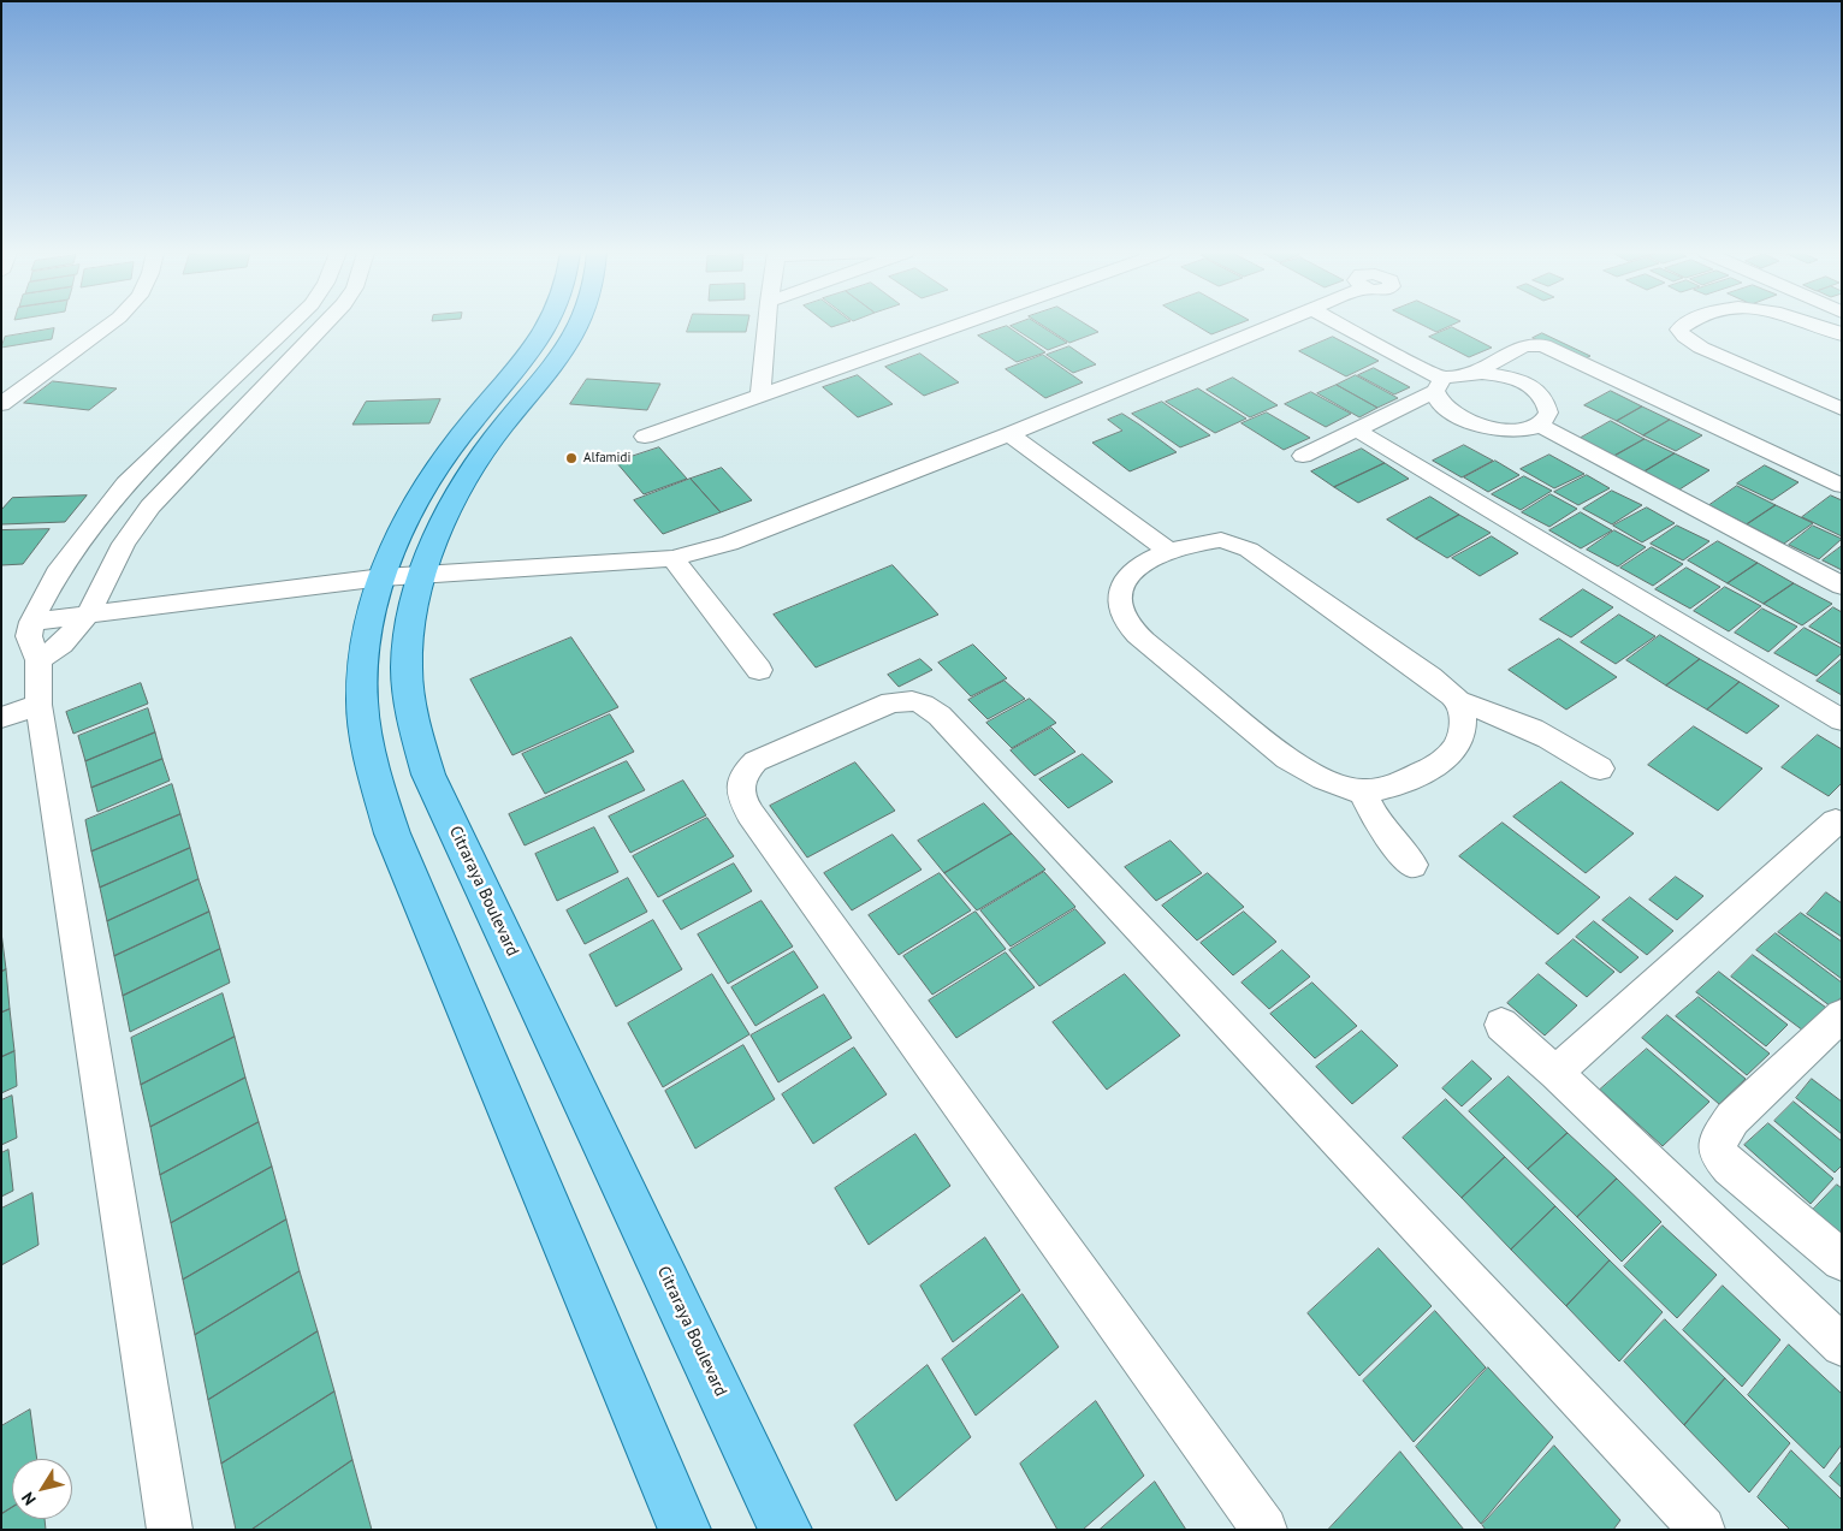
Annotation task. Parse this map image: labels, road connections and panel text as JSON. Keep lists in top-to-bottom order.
{
  "streets": {
    "main road": ["Citraraya Boulevard"]
  },
  "places": ["Alfamidi"],
  "north": "bottom left"
}
